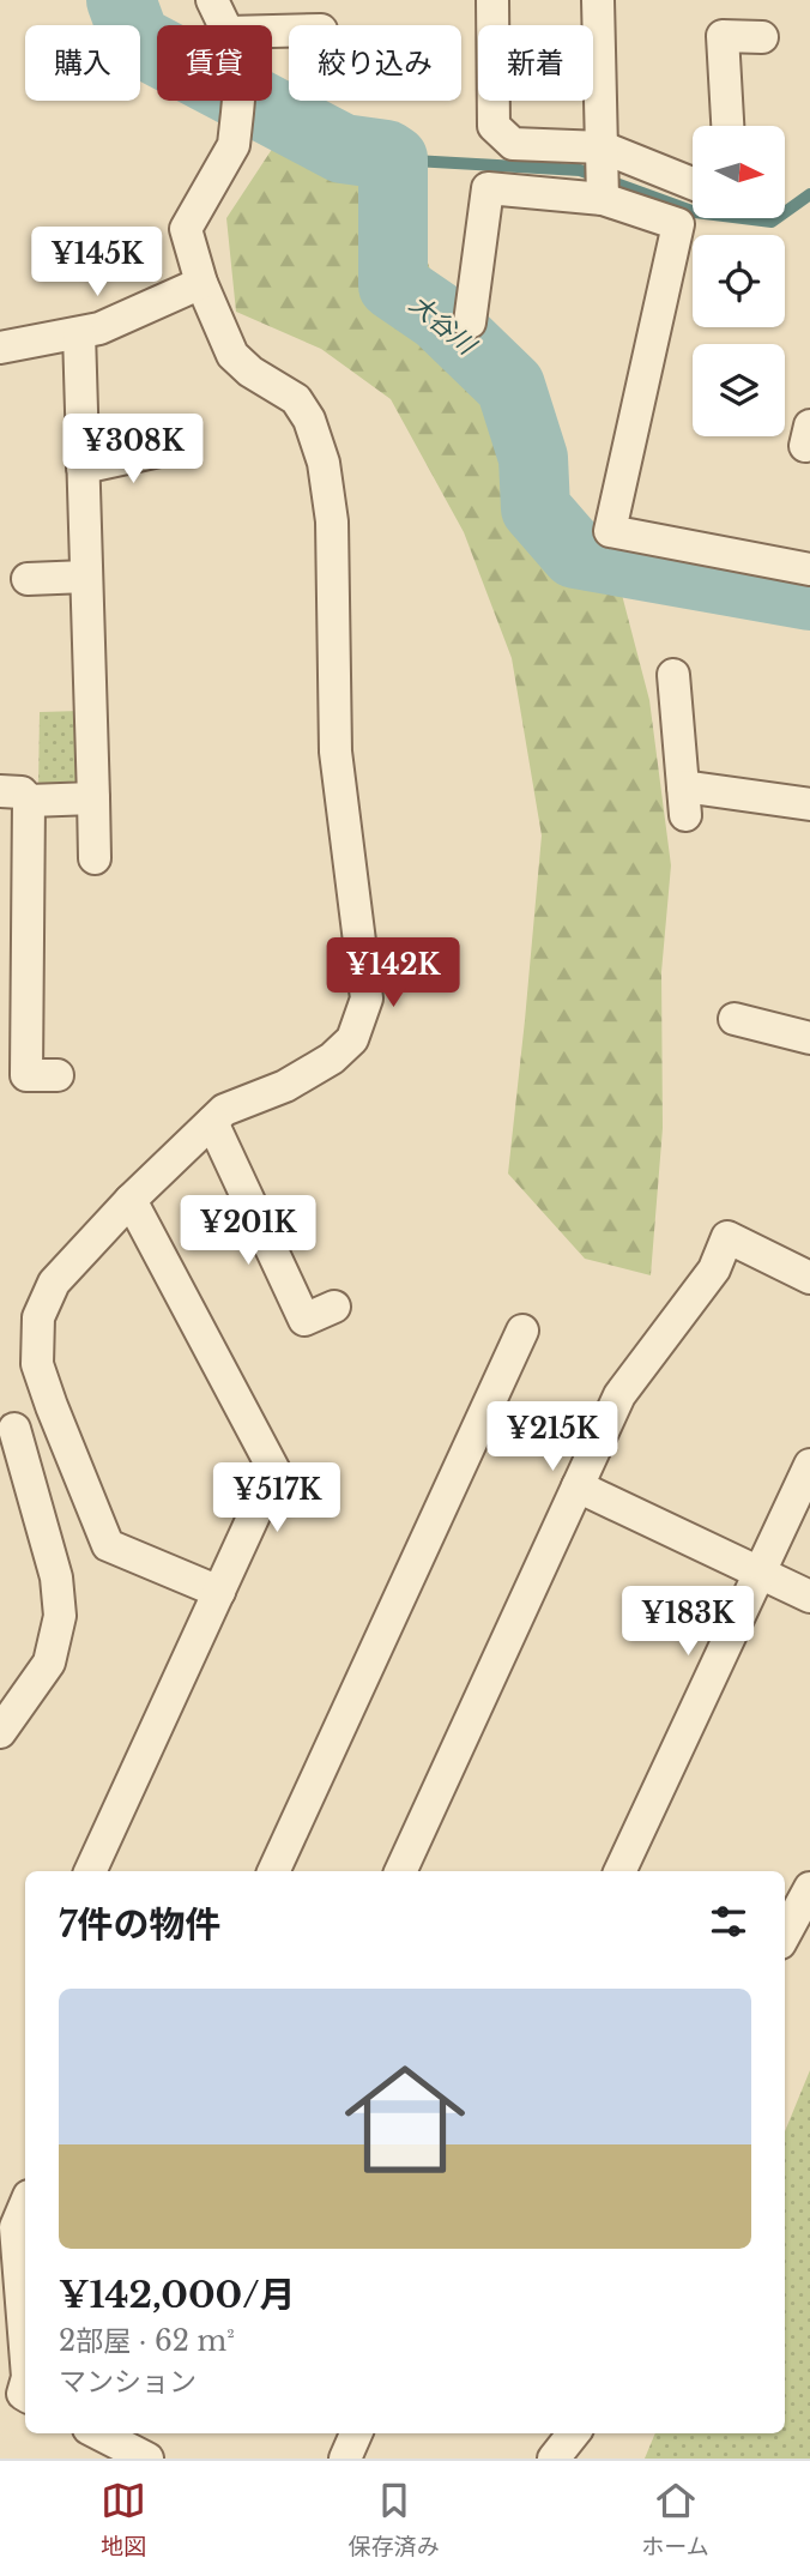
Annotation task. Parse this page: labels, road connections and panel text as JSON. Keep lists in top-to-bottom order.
{
  "water": ["大谷川"],
  "north": "right",
  "page": {
    "chip": [
      "購入",
      "賃貸",
      "絞り込み",
      "新着"
    ],
    "price": [
      "¥145K",
      "¥308K",
      "¥142K",
      "¥201K",
      "¥215K",
      "¥517K",
      "¥183K"
    ],
    "heading": "7件の物件",
    "list": [
      {
        "name": "¥142,000/月",
        "note": "2部屋 · 62 m² · マンション"
      }
    ],
    "tabs": ["地図", "保存済み", "ホーム"]
  }
}
